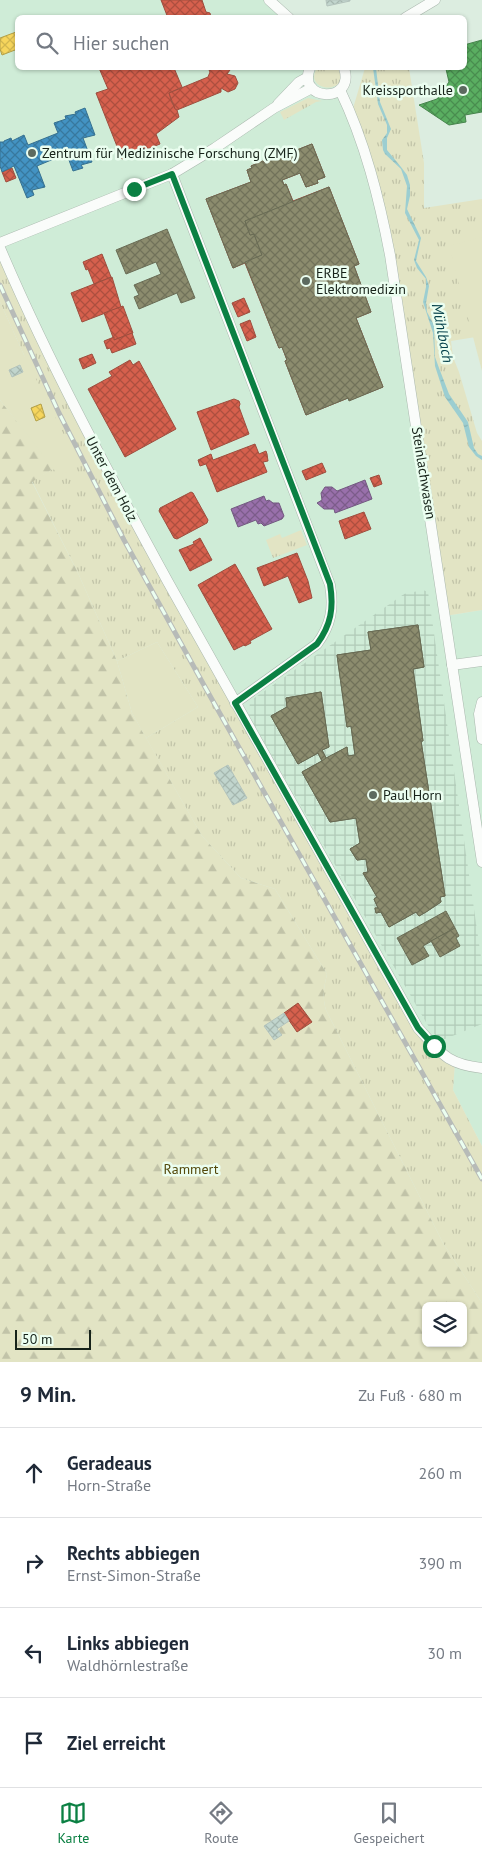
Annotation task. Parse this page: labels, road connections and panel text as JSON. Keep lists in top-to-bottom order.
{
  "streets": {
    "street": ["Steinlachwasen", "Unter dem Holz"]
  },
  "water": ["Mühlbach"],
  "parks": ["Rammert"],
  "places": [
    "Kreissporthalle",
    "Zentrum für Medizinische Forschung (ZMF)",
    "ERBE Elektromedizin",
    "Paul Horn"
  ],
  "scale_bar": "50 m",
  "page": {
    "search": "Hier suchen",
    "scale": "50 m",
    "heading": ["9 Min.", "Zu Fuß · 680 m"],
    "list": [
      ["Geradeaus", "Horn-Straße", "260 m"],
      ["Rechts abbiegen", "Ernst-Simon-Straße", "390 m"],
      ["Links abbiegen", "Waldhörnlestraße", "30 m"],
      "Ziel erreicht"
    ],
    "nav": ["Karte", "Route", "Gespeichert"]
  }
}
